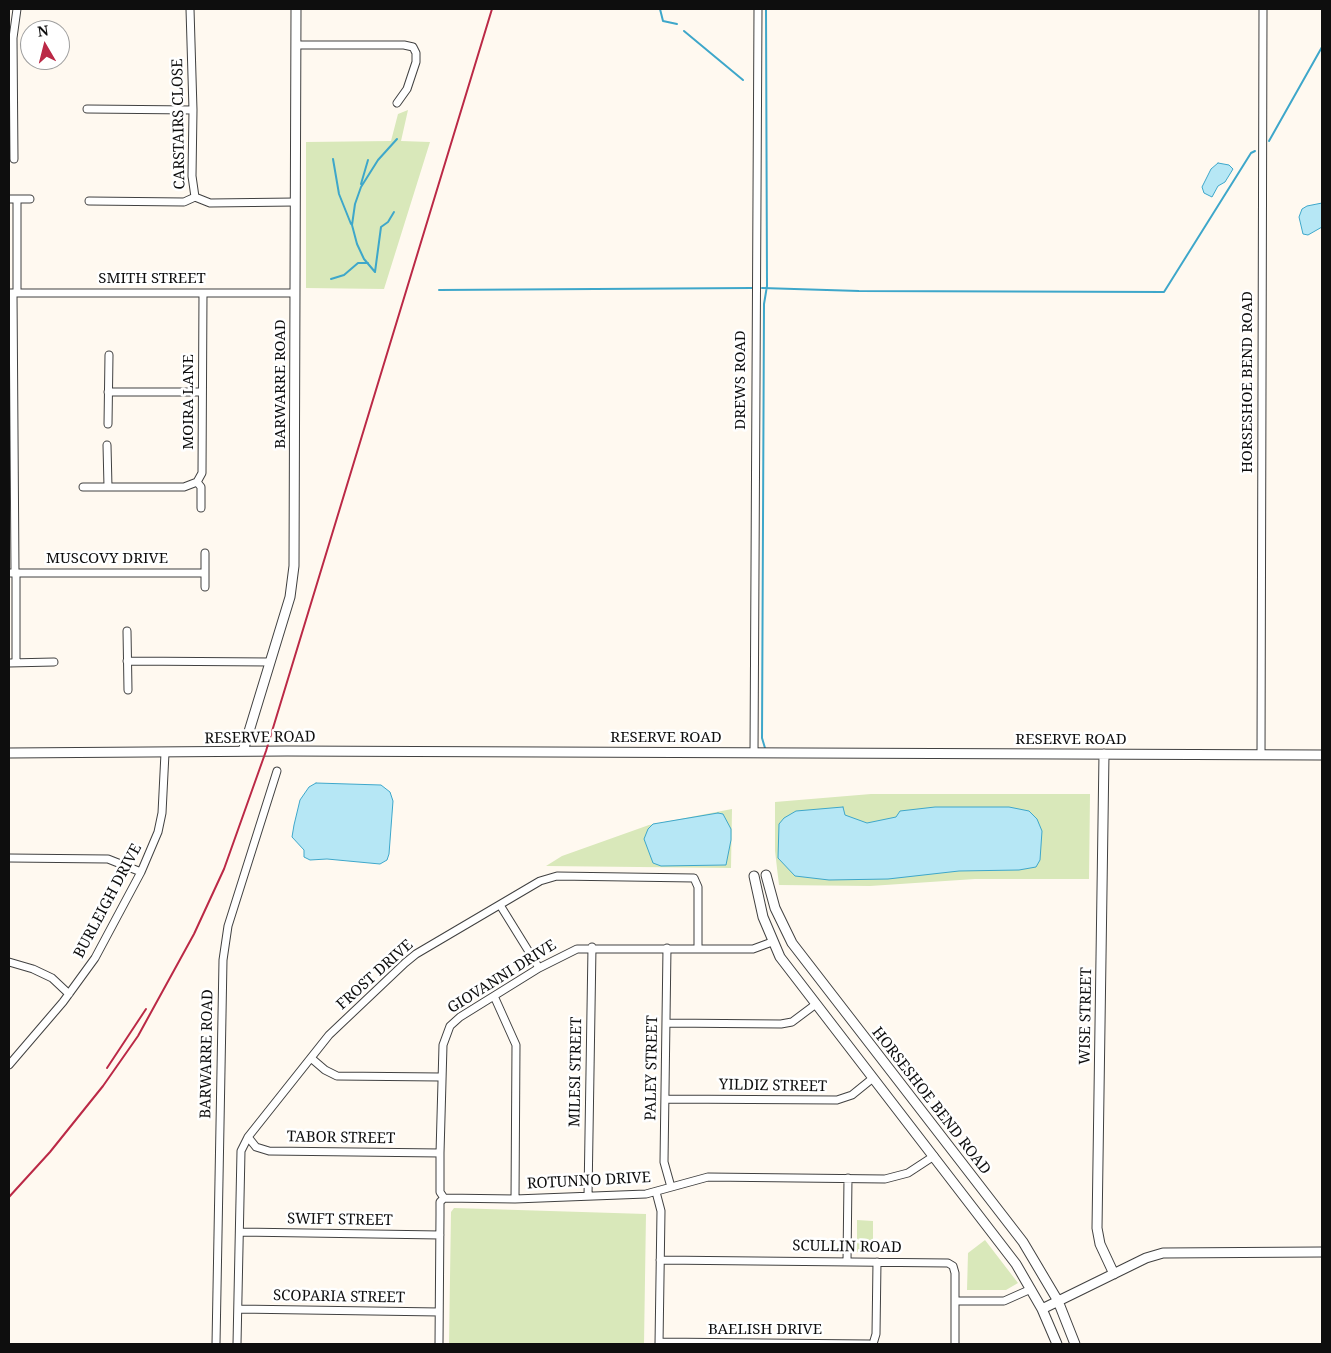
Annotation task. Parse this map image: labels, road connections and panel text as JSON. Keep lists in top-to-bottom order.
{
  "streets": {
    "street": [
      "CARSTAIRS CLOSE",
      "SMITH STREET",
      "DREWS ROAD",
      "HORSESHOE BEND ROAD",
      "BARWARRE ROAD",
      "MOIRA LANE",
      "MUSCOVY DRIVE",
      "RESERVE ROAD",
      "BURLEIGH DRIVE",
      "FROST DRIVE",
      "GIOVANNI DRIVE",
      "WISE STREET",
      "PALEY STREET",
      "MILESI STREET",
      "YILDIZ STREET",
      "TABOR STREET",
      "ROTUNNO DRIVE",
      "SWIFT STREET",
      "SCULLIN ROAD",
      "SCOPARIA STREET",
      "BAELISH DRIVE"
    ]
  },
  "crossings": [
    ["CARSTAIRS CLOSE", "BARWARRE ROAD"],
    ["SMITH STREET", "BARWARRE ROAD"],
    ["SMITH STREET", "MOIRA LANE"],
    ["DREWS ROAD", "RESERVE ROAD"],
    ["HORSESHOE BEND ROAD", "RESERVE ROAD"],
    ["HORSESHOE BEND ROAD", "GIOVANNI DRIVE"],
    ["HORSESHOE BEND ROAD", "YILDIZ STREET"],
    ["HORSESHOE BEND ROAD", "ROTUNNO DRIVE"],
    ["BARWARRE ROAD", "RESERVE ROAD"],
    ["RESERVE ROAD", "BURLEIGH DRIVE"],
    ["RESERVE ROAD", "WISE STREET"],
    ["FROST DRIVE", "GIOVANNI DRIVE"],
    ["FROST DRIVE", "TABOR STREET"],
    ["FROST DRIVE", "SWIFT STREET"],
    ["FROST DRIVE", "SCOPARIA STREET"],
    ["GIOVANNI DRIVE", "PALEY STREET"],
    ["GIOVANNI DRIVE", "MILESI STREET"],
    ["GIOVANNI DRIVE", "TABOR STREET"],
    ["GIOVANNI DRIVE", "ROTUNNO DRIVE"],
    ["PALEY STREET", "YILDIZ STREET"],
    ["PALEY STREET", "ROTUNNO DRIVE"],
    ["MILESI STREET", "ROTUNNO DRIVE"]
  ],
  "north": "top"
}
